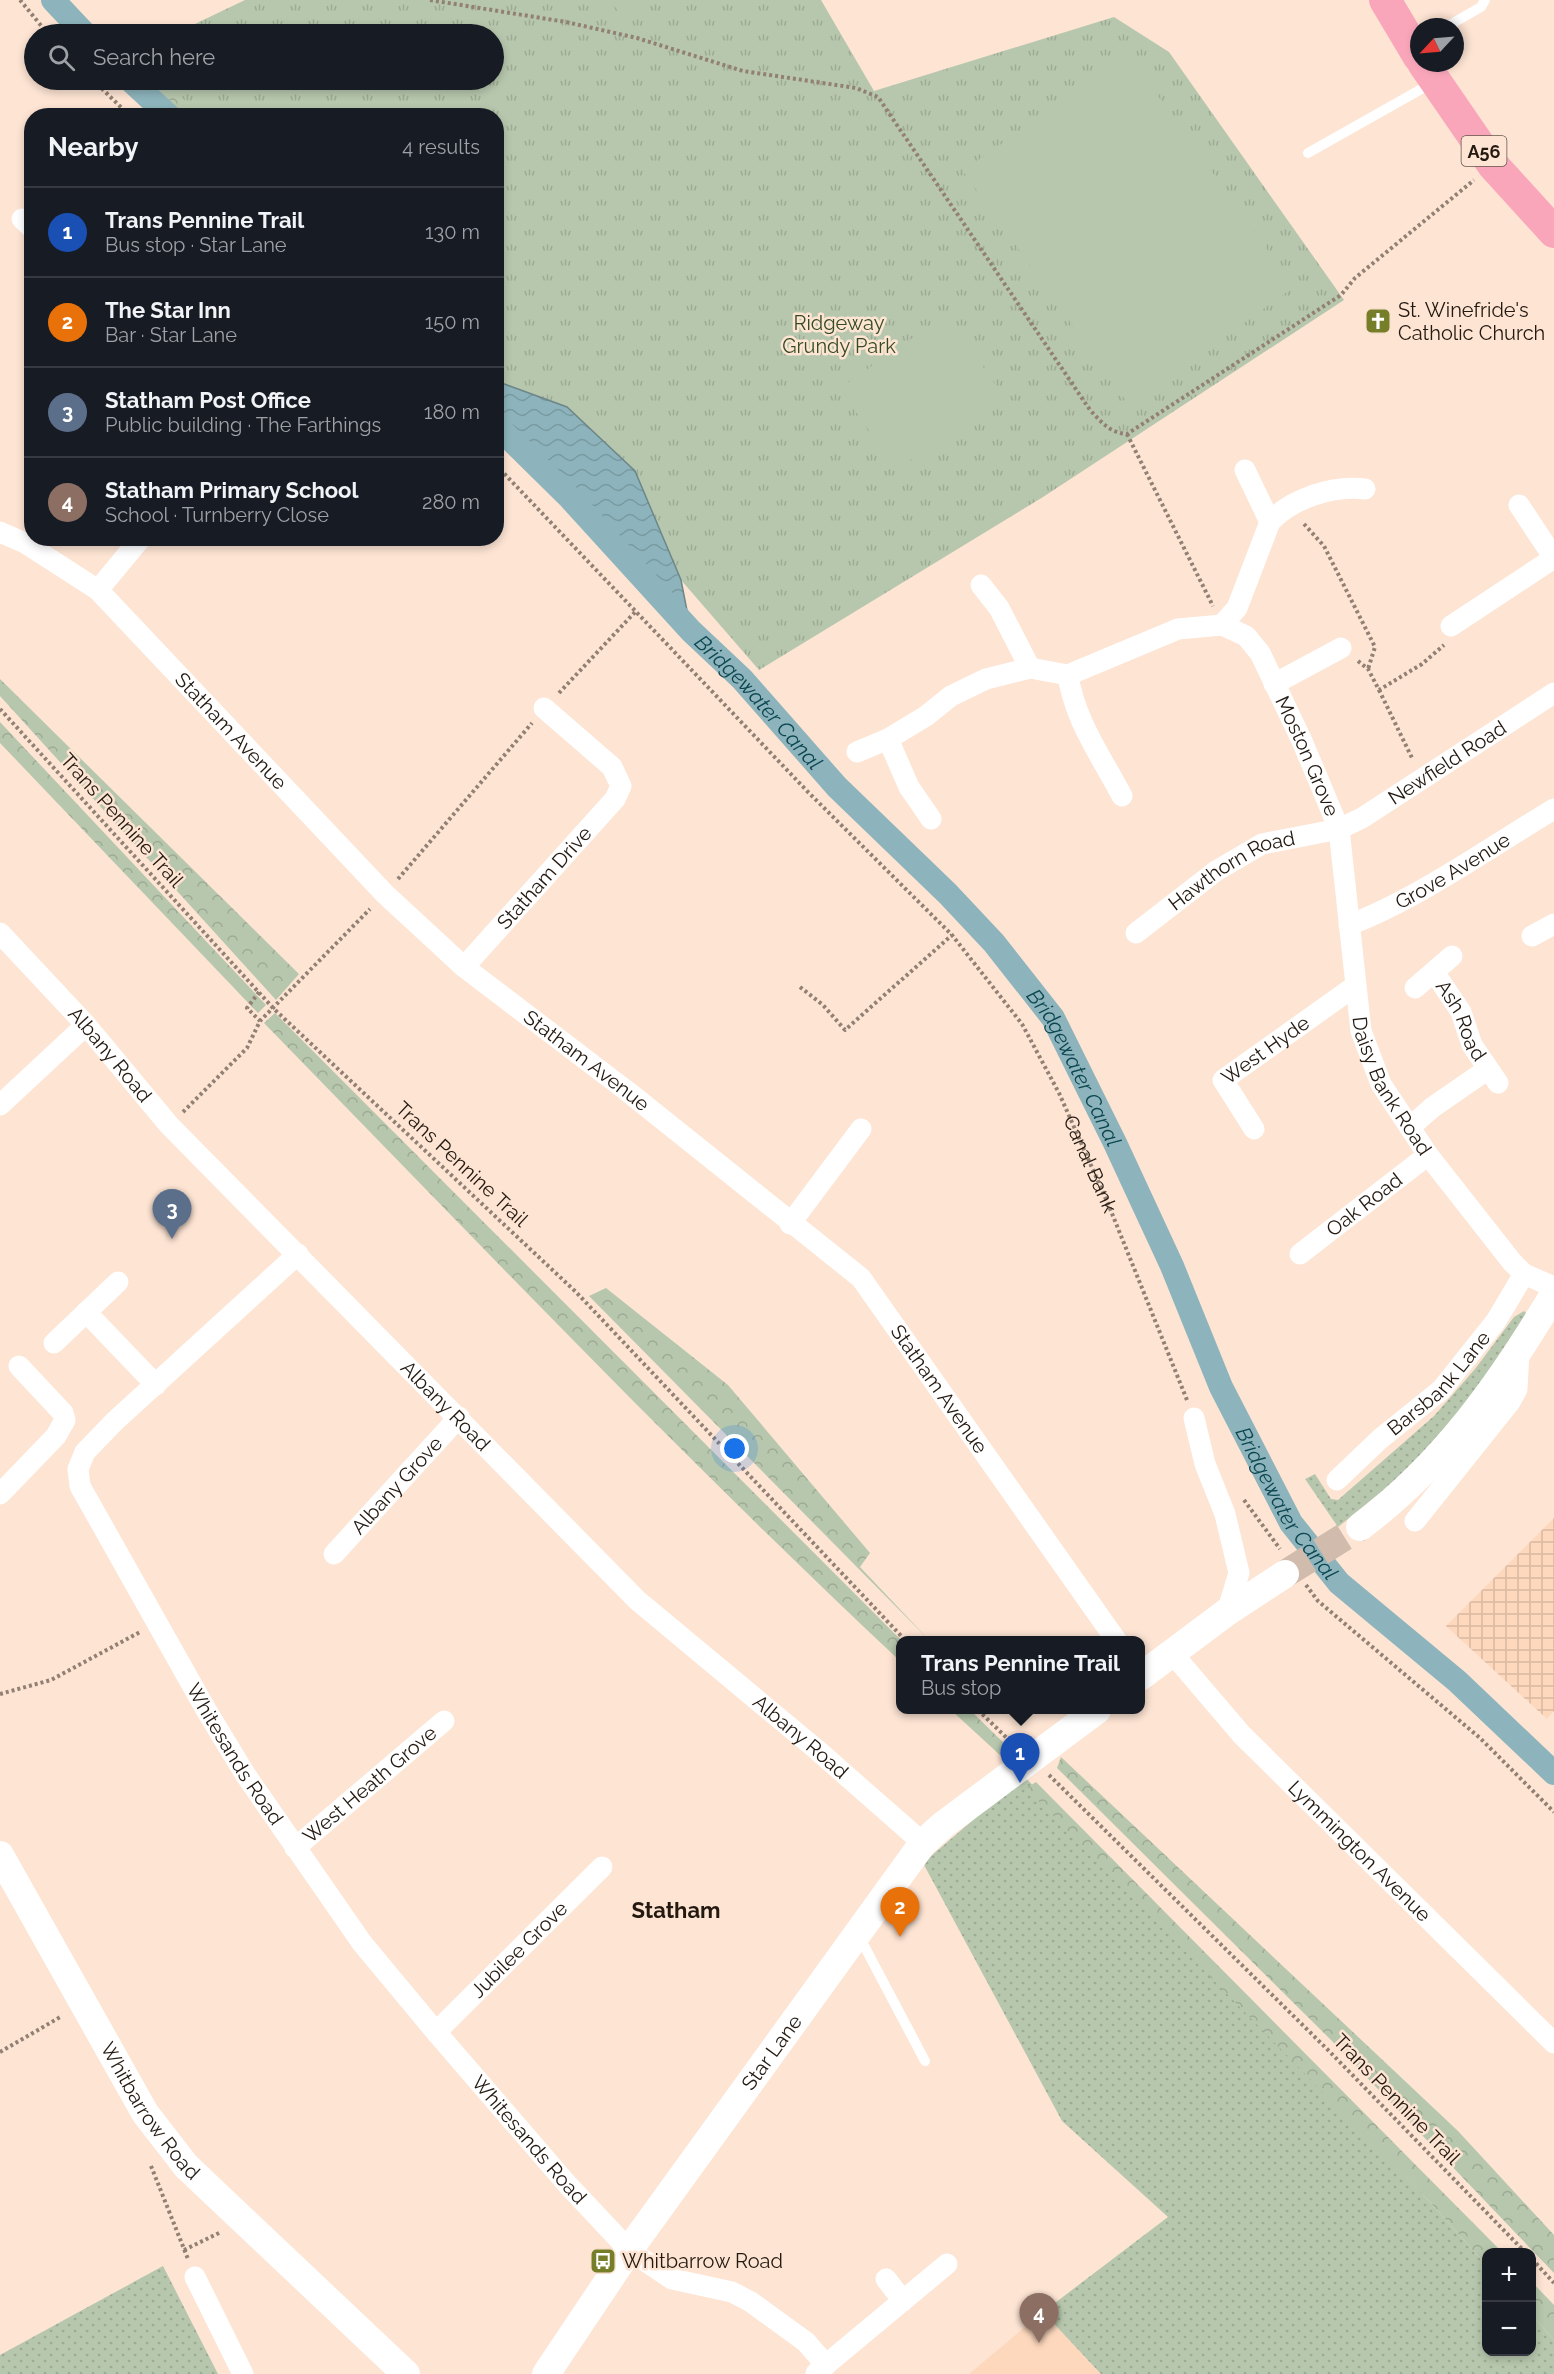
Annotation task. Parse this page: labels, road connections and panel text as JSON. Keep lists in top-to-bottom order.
{
  "streets": {
    "main road": ["A56"],
    "street": [
      "Statham Avenue",
      "Moston Grove",
      "Newfield Road",
      "Grove Avenue",
      "Hawthorn Road",
      "Statham Drive",
      "Ash Road",
      "West Hyde",
      "Albany Road",
      "Daisy Bank Road",
      "Oak Road",
      "Barsbank Lane",
      "Albany Grove",
      "Whitesands Road",
      "West Heath Grove",
      "Lymmington Avenue",
      "Jubilee Grove",
      "Star Lane",
      "Whitbarrow Road"
    ],
    "path": ["Trans Pennine Trail", "Canal Bank"]
  },
  "crossings": [
    ["Statham Avenue", "Statham Drive"],
    ["Moston Grove", "Newfield Road"],
    ["Moston Grove", "Hawthorn Road"],
    ["Moston Grove", "Daisy Bank Road"],
    ["Newfield Road", "Hawthorn Road"],
    ["Newfield Road", "Daisy Bank Road"],
    ["Trans Pennine Trail", "Star Lane"],
    ["Grove Avenue", "Daisy Bank Road"],
    ["Hawthorn Road", "Daisy Bank Road"],
    ["Ash Road", "Daisy Bank Road"],
    ["West Hyde", "Daisy Bank Road"],
    ["Albany Road", "Albany Grove"],
    ["Albany Road", "Whitesands Road"],
    ["Albany Road", "Star Lane"],
    ["Daisy Bank Road", "Oak Road"],
    ["Daisy Bank Road", "Barsbank Lane"],
    ["Whitesands Road", "West Heath Grove"],
    ["Whitesands Road", "Jubilee Grove"],
    ["Whitesands Road", "Star Lane"]
  ],
  "districts": ["Statham"],
  "water": ["Bridgewater Canal"],
  "parks": ["Ridgeway Grundy Park"],
  "places": {
    "church": ["St. Winefride's Catholic Church"],
    "bus stop": ["Whitbarrow Road"]
  },
  "north": "bottom left",
  "page": {
    "search": "Search here",
    "heading": ["Nearby", "4 results"],
    "list": [
      {
        "mark": "1",
        "name": "Trans Pennine Trail",
        "note": "Bus stop · Star Lane",
        "value": "130 m"
      },
      {
        "mark": "2",
        "name": "The Star Inn",
        "note": "Bar · Star Lane",
        "value": "150 m"
      },
      {
        "mark": "3",
        "name": "Statham Post Office",
        "note": "Public building · The Farthings",
        "value": "180 m"
      },
      {
        "mark": "4",
        "name": "Statham Primary School",
        "note": "School · Turnberry Close",
        "value": "280 m"
      }
    ],
    "pins": [
      "3",
      "1",
      "2",
      "4"
    ],
    "popup": ["Trans Pennine Trail", "Bus stop"],
    "map_buttons": ["+", "−"]
  }
}
